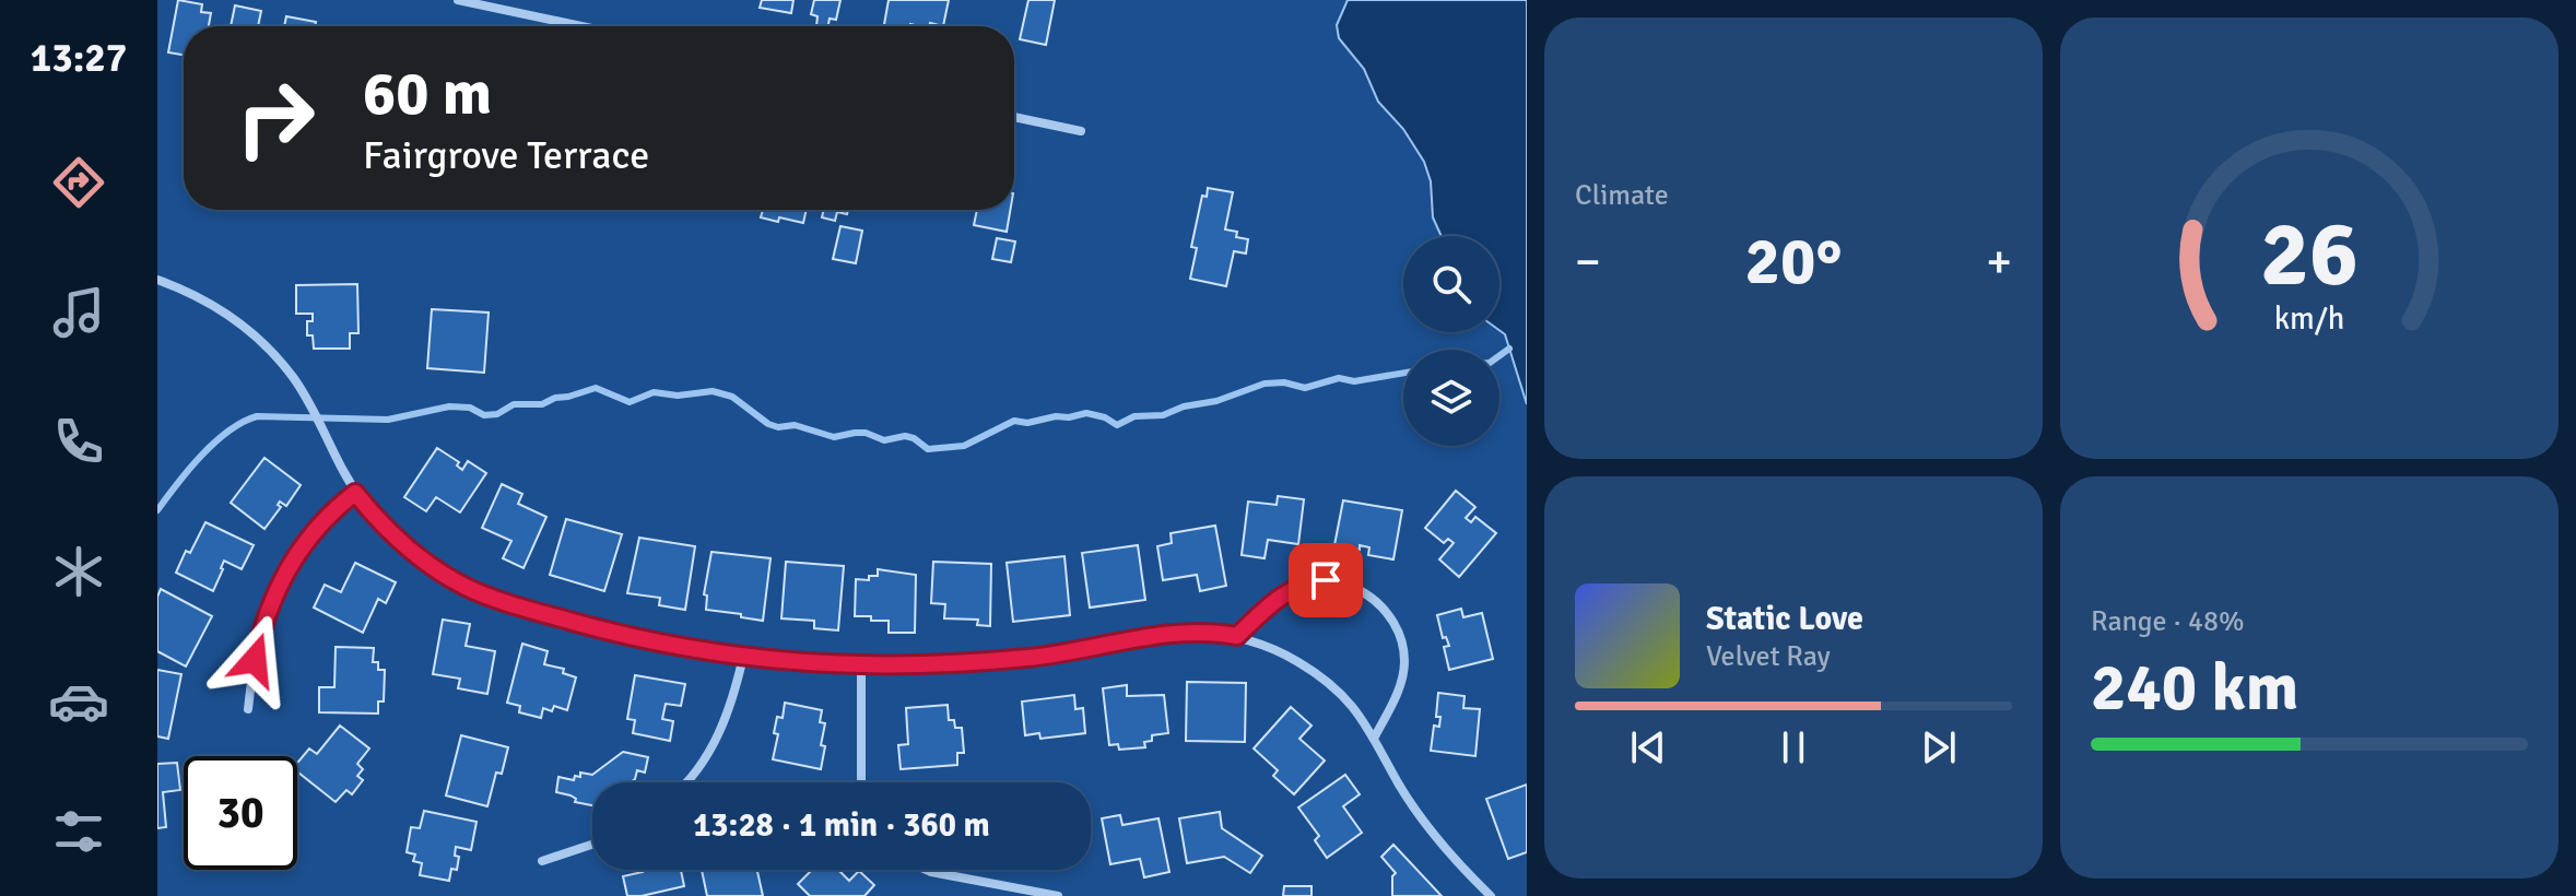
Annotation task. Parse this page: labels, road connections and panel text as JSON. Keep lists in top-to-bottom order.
{
  "page": {
    "tabs": "13:27",
    "tile": [
      "Climate",
      ["Range · 48%", "240 km"]
    ],
    "turn": ["60 m", "Fairgrove Terrace"],
    "heat": ["−", "20°", "+"],
    "song": ["Static Love", "Velvet Ray"],
    "limit": "30",
    "trip": "13:28 · 1 min · 360 m",
    "gauge": ["26", "km/h"]
  }
}
